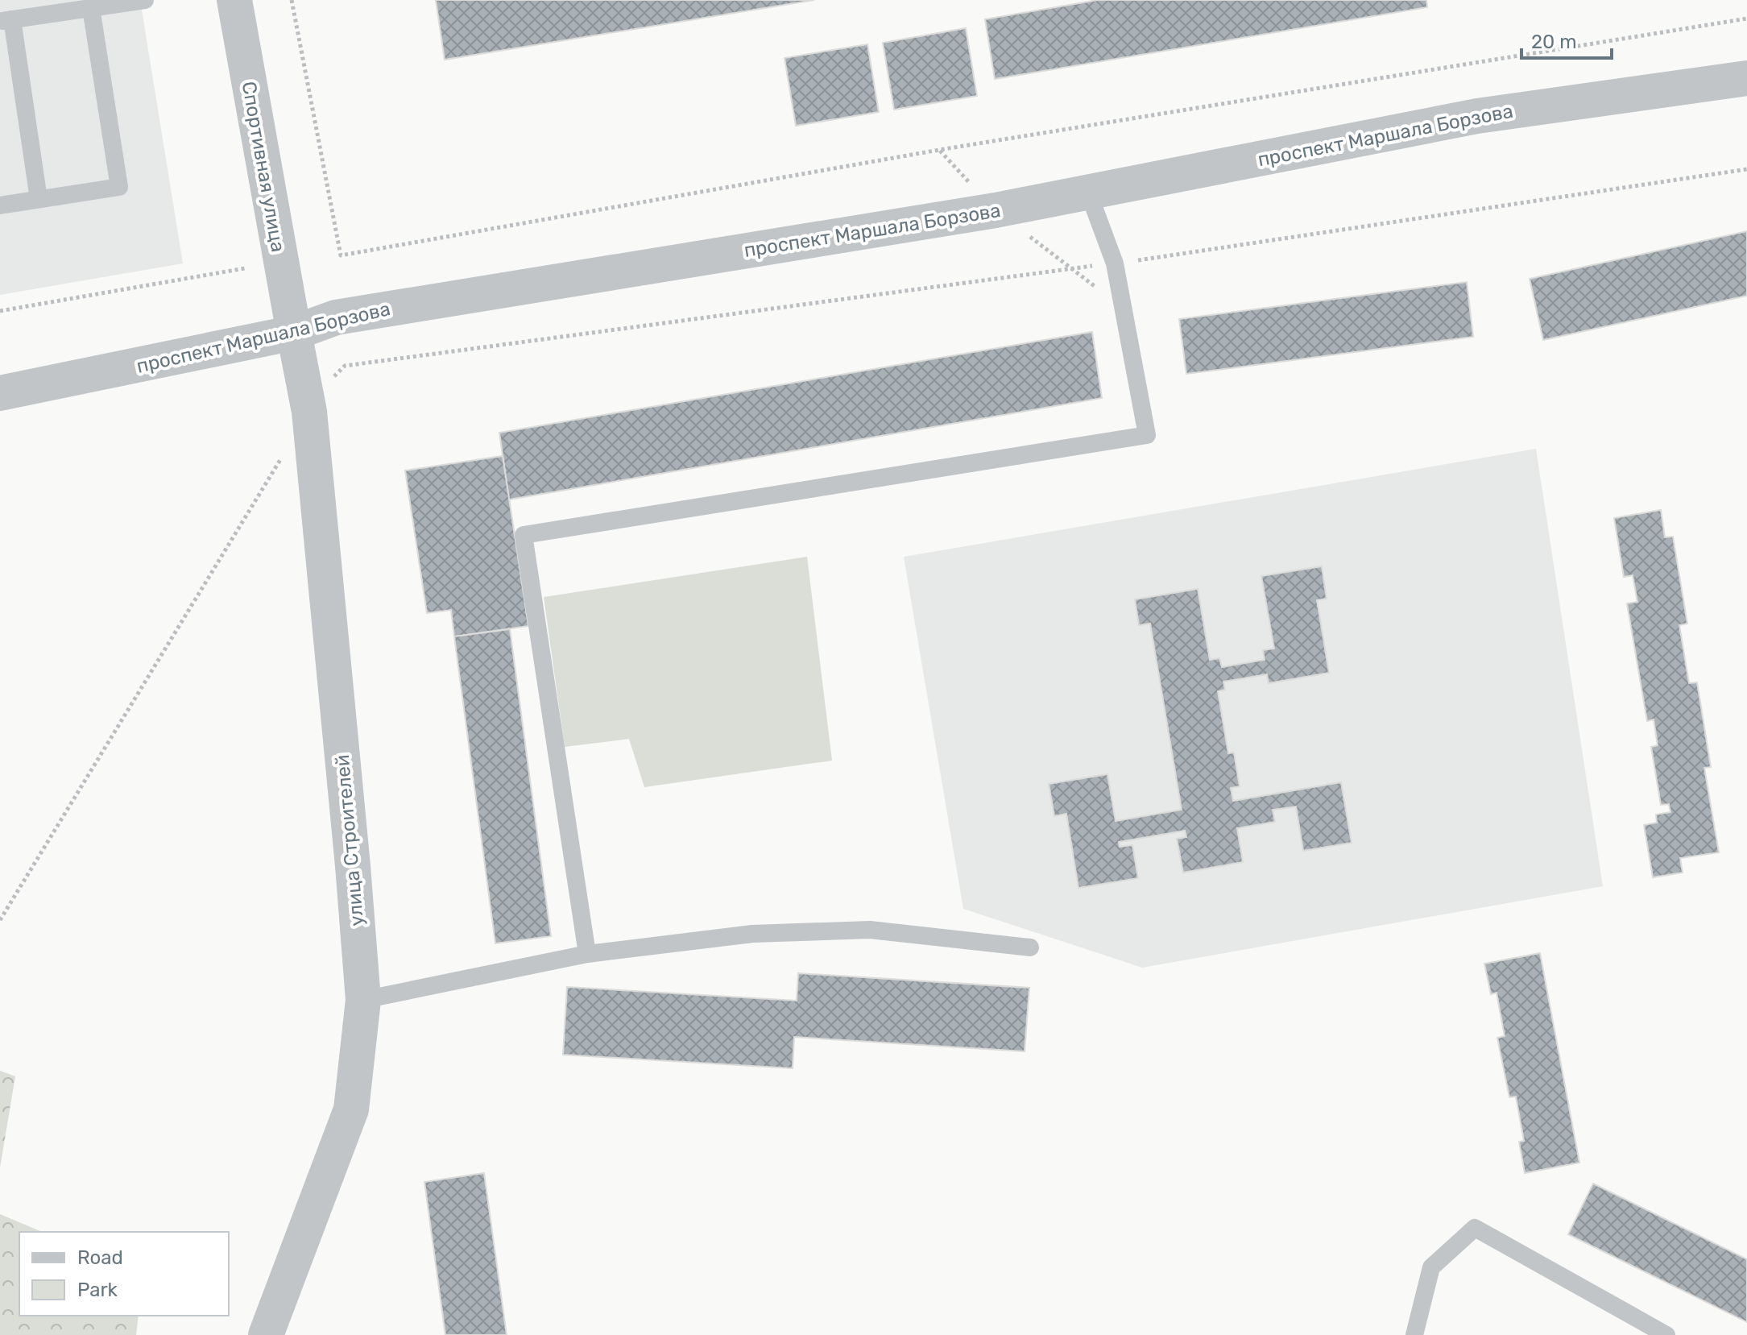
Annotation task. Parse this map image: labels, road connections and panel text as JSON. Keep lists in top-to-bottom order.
{
  "streets": {
    "street": ["проспект Маршала Борзова", "Спортивная улица", "улица Строителей"]
  },
  "crossings": [
    ["проспект Маршала Борзова", "Спортивная улица"],
    ["проспект Маршала Борзова", "улица Строителей"],
    ["Спортивная улица", "улица Строителей"]
  ],
  "legend": ["Road", "Park"],
  "scale_bar": "20 m"
}
